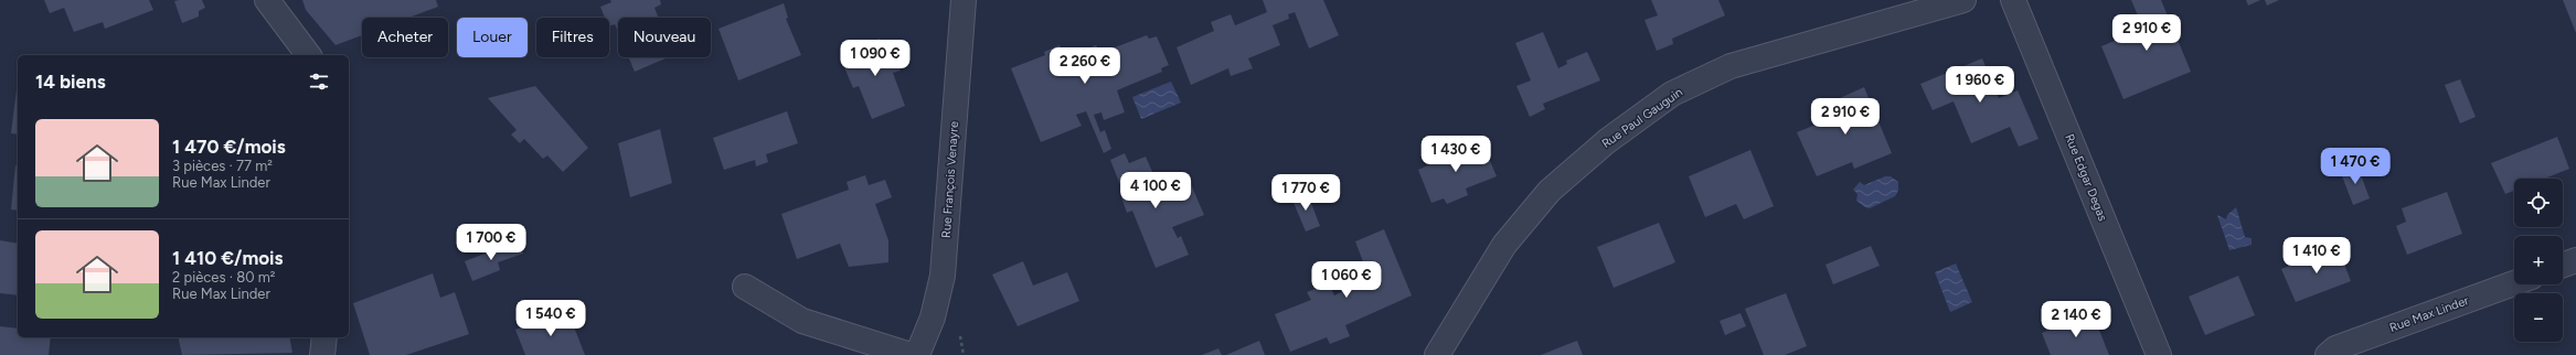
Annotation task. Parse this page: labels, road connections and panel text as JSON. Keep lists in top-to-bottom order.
{
  "streets": {
    "street": [
      "Rue Paul Gauguin",
      "Rue Edgar Degas",
      "Rue François Venayre",
      "Rue Max Linder"
    ]
  },
  "page": {
    "price": [
      "2 910 €",
      "1 090 €",
      "2 260 €",
      "1 960 €",
      "2 910 €",
      "1 430 €",
      "1 470 €",
      "4 100 €",
      "1 770 €",
      "1 700 €",
      "1 410 €",
      "1 060 €",
      "1 540 €",
      "2 140 €"
    ],
    "chip": [
      "Acheter",
      "Louer",
      "Filtres",
      "Nouveau"
    ],
    "heading": "14 biens",
    "list": [
      {
        "name": "1 470 €/mois",
        "note": "3 pièces · 77 m² · Rue Max Linder"
      },
      {
        "name": "1 410 €/mois",
        "note": "2 pièces · 80 m² · Rue Max Linder"
      }
    ],
    "map_buttons": ["+", "−"]
  }
}
